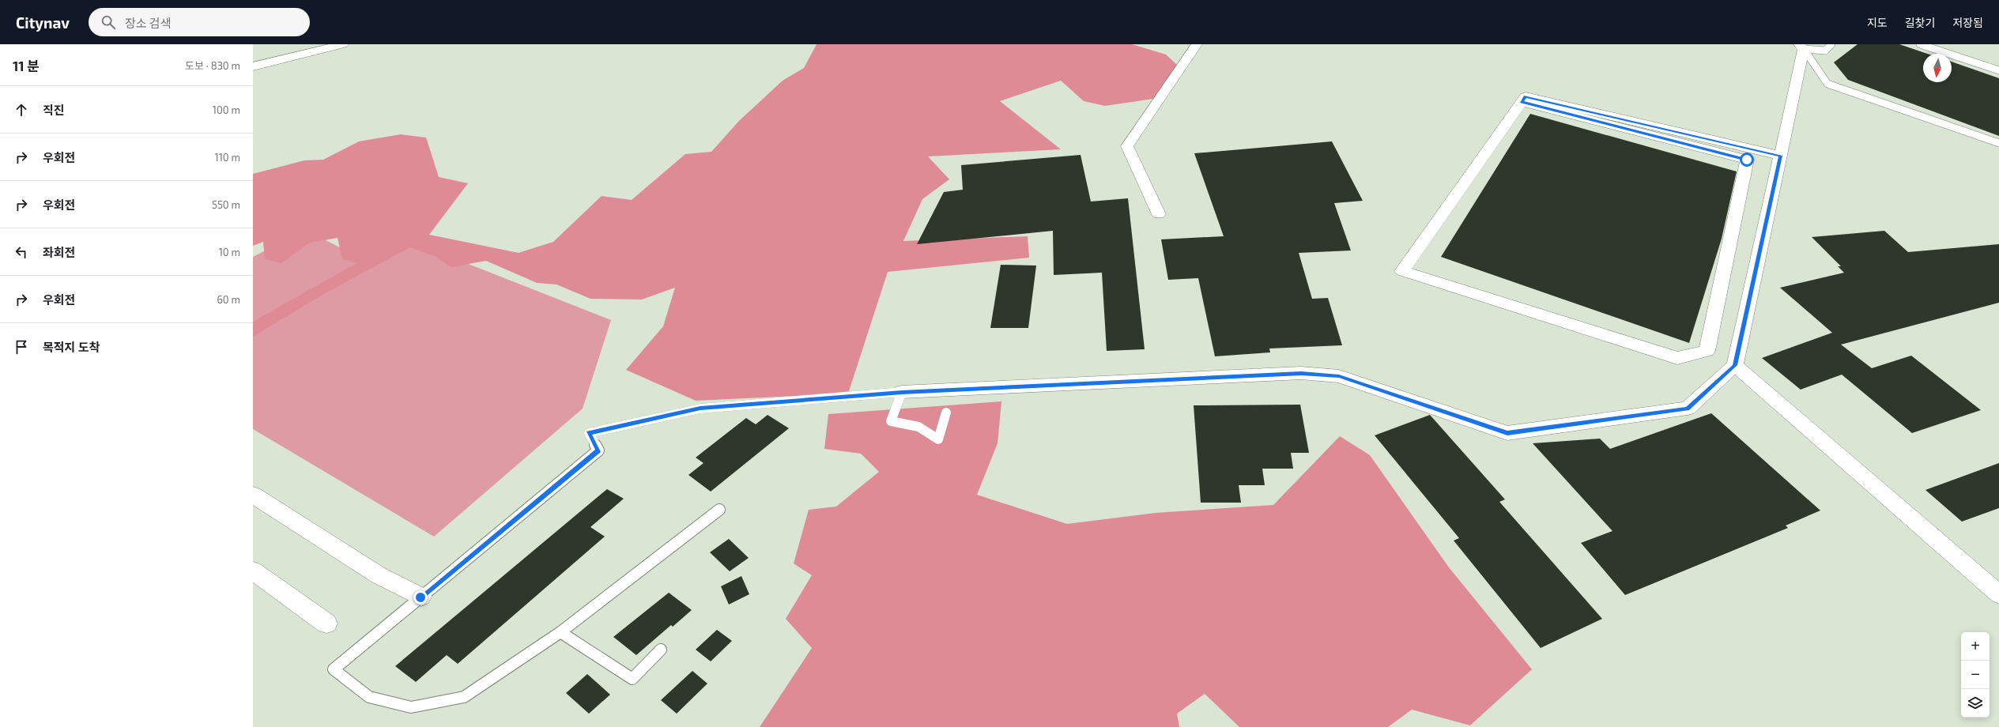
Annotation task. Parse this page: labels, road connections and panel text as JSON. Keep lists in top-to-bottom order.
{
  "north": "bottom",
  "page": {
    "header": "Citynav",
    "search": "장소 검색",
    "nav": ["지도", "길찾기", "저장됨"],
    "heading": ["11 분", "도보 · 830 m"],
    "list": [
      ["직진", "100 m"],
      ["우회전", "110 m"],
      ["우회전", "550 m"],
      ["좌회전", "10 m"],
      ["우회전", "60 m"],
      "목적지 도착"
    ],
    "map_buttons": ["+", "−"]
  }
}
